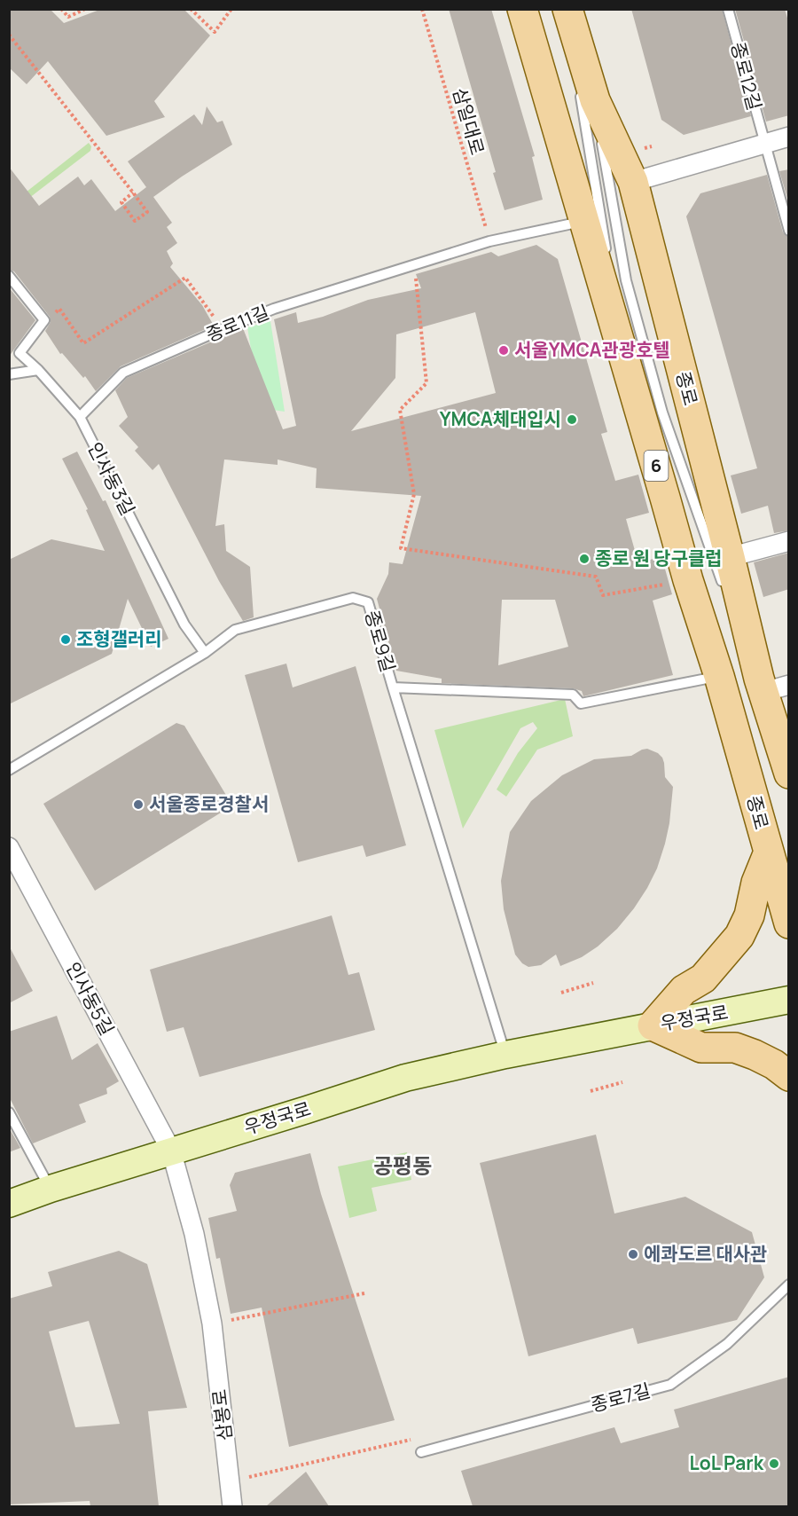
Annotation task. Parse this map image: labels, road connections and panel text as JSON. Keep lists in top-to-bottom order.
{
  "streets": {
    "main road": ["종로", "6", "우정국로"],
    "street": ["인사동5길", "삼봉로"],
    "lane": [
      "종로12길",
      "종로11길",
      "인사동3길",
      "종로9길",
      "종로7길"
    ],
    "path": ["삼일대로"]
  },
  "crossings": [
    ["삼일대로", "종로11길"],
    ["종로11길", "종로"],
    ["종로11길", "인사동3길"],
    ["종로", "종로9길"],
    ["인사동3길", "종로9길"],
    ["인사동5길", "우정국로"],
    ["인사동5길", "삼봉로"],
    ["우정국로", "삼봉로"]
  ],
  "districts": ["공평동"],
  "places": [
    "서울YMCA관광호텔",
    "YMCA체대입시",
    "종로 원 당구클럽",
    "조형갤러리",
    "서울종로경찰서",
    "에콰도르 대사관",
    "LoL Park"
  ]
}
